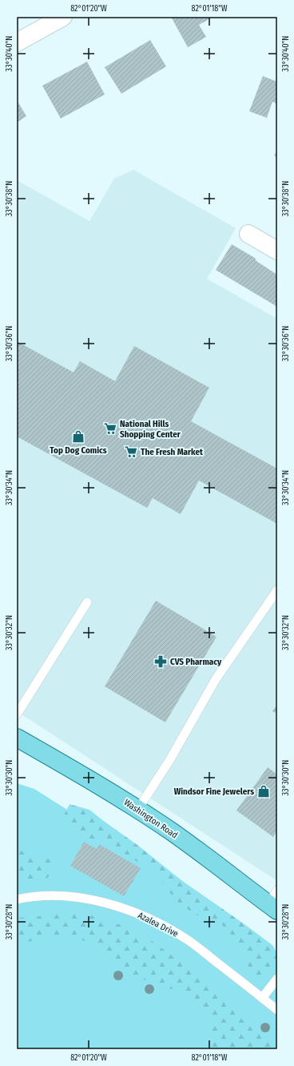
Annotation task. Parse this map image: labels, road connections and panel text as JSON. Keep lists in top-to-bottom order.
{
  "streets": {
    "main road": ["Washington Road"],
    "lane": ["Azalea Drive"]
  },
  "places": {
    "supermarket": ["National Hills Shopping Center", "The Fresh Market"],
    "shop": ["Top Dog Comics", "Windsor Fine Jewelers"],
    "pharmacy": ["CVS Pharmacy"]
  },
  "coordinates": [
    "82°01'20\"W",
    "82°01'18\"W",
    "33°30'40\"N",
    "33°30'38\"N",
    "33°30'36\"N",
    "33°30'34\"N",
    "33°30'32\"N",
    "33°30'30\"N",
    "33°30'28\"N"
  ]
}
